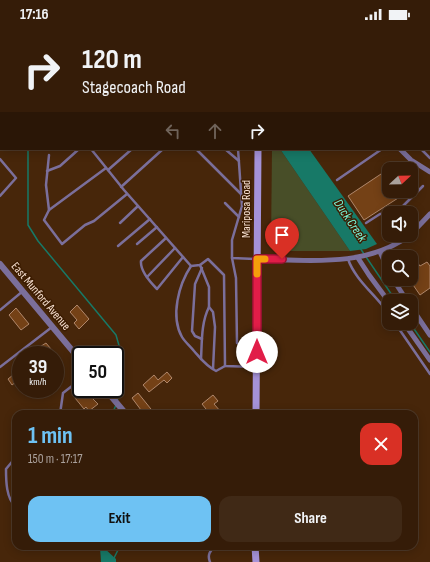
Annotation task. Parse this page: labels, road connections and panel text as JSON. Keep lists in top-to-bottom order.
{
  "streets": {
    "main road": ["Mariposa Road"],
    "street": ["East Munford Avenue"]
  },
  "water": ["Duck Creek"],
  "north": "right",
  "page": {
    "status": "17:16",
    "turn": ["120 m", "Stagecoach Road"],
    "speed": "39 km/h",
    "limit": "50",
    "heading": ["1 min", "150 m · 17:17"],
    "buttons": ["Exit", "Share"]
  }
}
